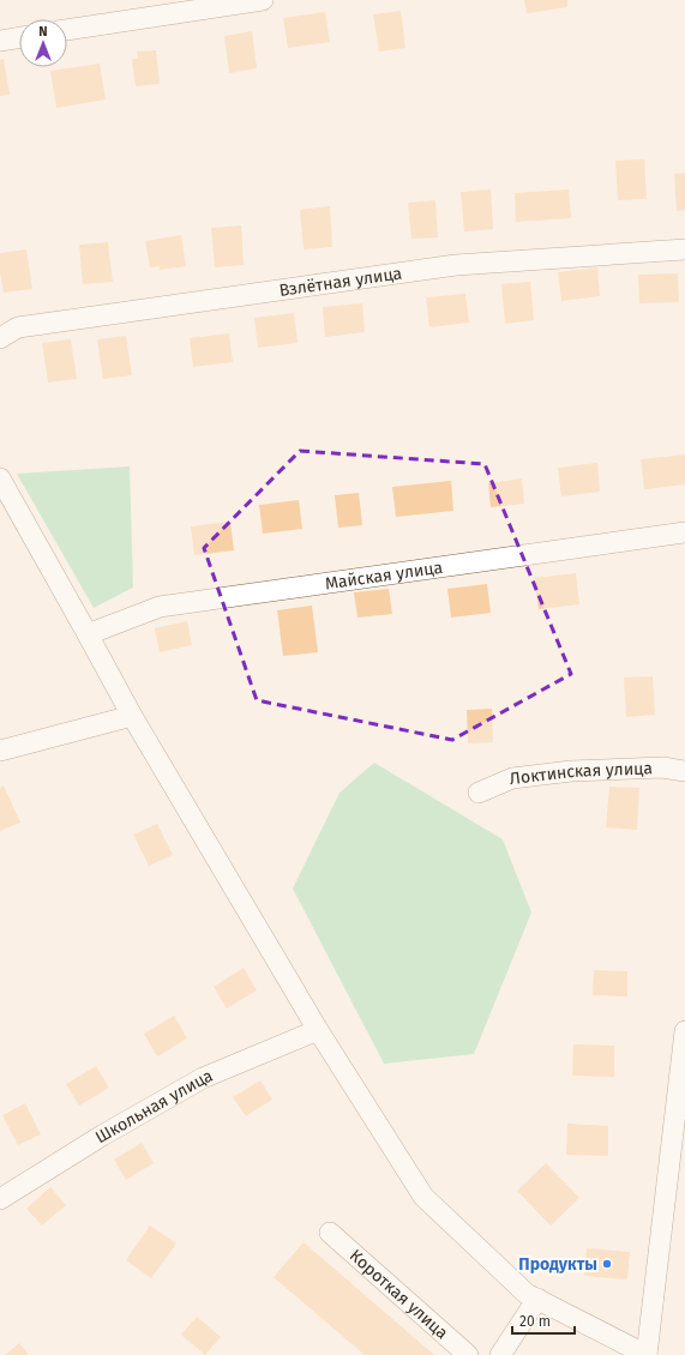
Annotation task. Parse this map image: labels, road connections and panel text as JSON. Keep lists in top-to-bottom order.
{
  "streets": {
    "street": [
      "Взлётная улица",
      "Майская улица",
      "Локтинская улица",
      "Школьная улица",
      "Короткая улица"
    ]
  },
  "places": ["Продукты"],
  "scale_bar": "20 m",
  "north": "top"
}
